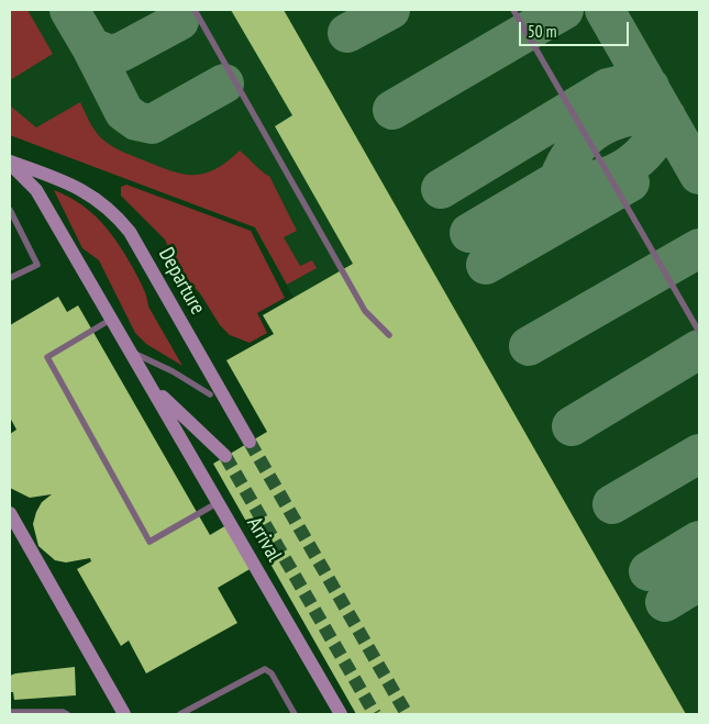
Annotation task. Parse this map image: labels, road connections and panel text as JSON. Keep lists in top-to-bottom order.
{
  "streets": {
    "street": ["Departure", "Arrival"]
  },
  "crossings": [
    ["Departure", "Arrival"]
  ],
  "scale_bar": "50 m"
}
